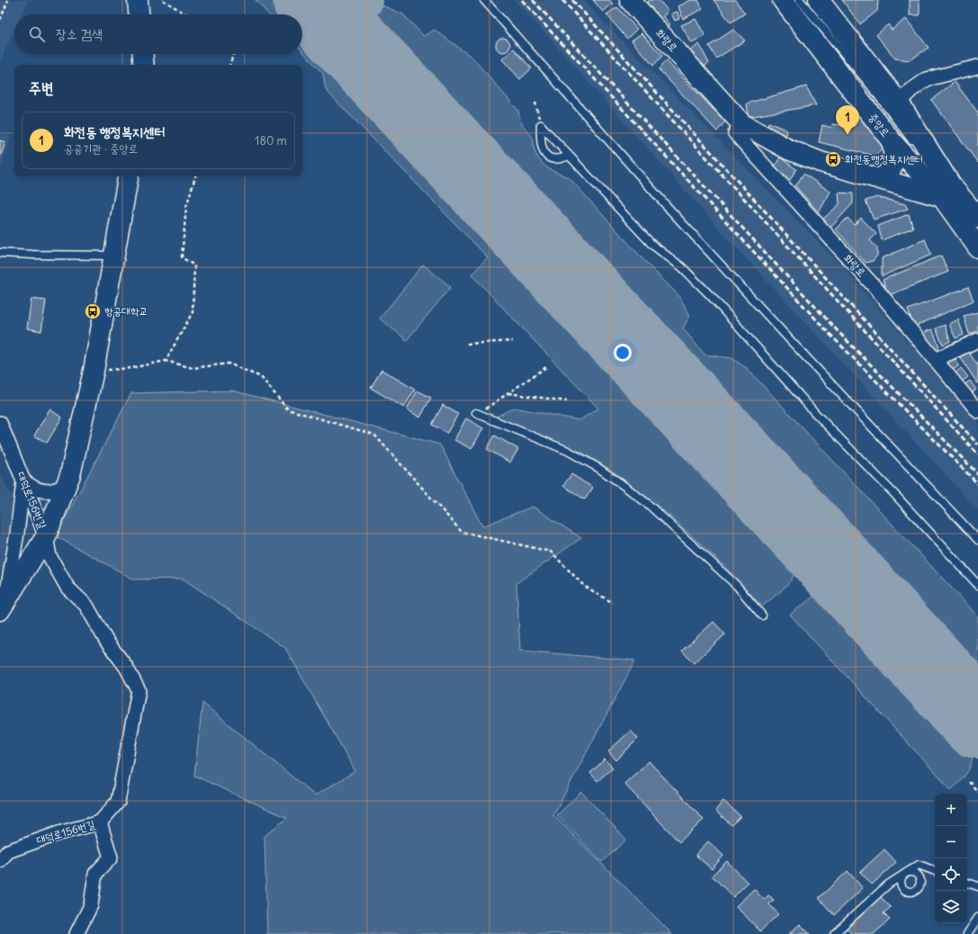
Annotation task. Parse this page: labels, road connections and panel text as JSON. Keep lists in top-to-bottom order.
{
  "streets": {
    "main road": ["화랑로", "중앙로", "대덕로156번길"]
  },
  "crossings": [
    ["화랑로", "중앙로"]
  ],
  "places": {
    "bus stop": ["화전동행정복지센터", "항공대학교"]
  },
  "page": {
    "search": "장소 검색",
    "heading": "주변",
    "pins": "1",
    "list": [
      {
        "mark": "1",
        "name": "화전동 행정복지센터",
        "note": "공공기관 · 중앙로",
        "value": "180 m"
      }
    ],
    "map_buttons": ["+", "−"]
  }
}
